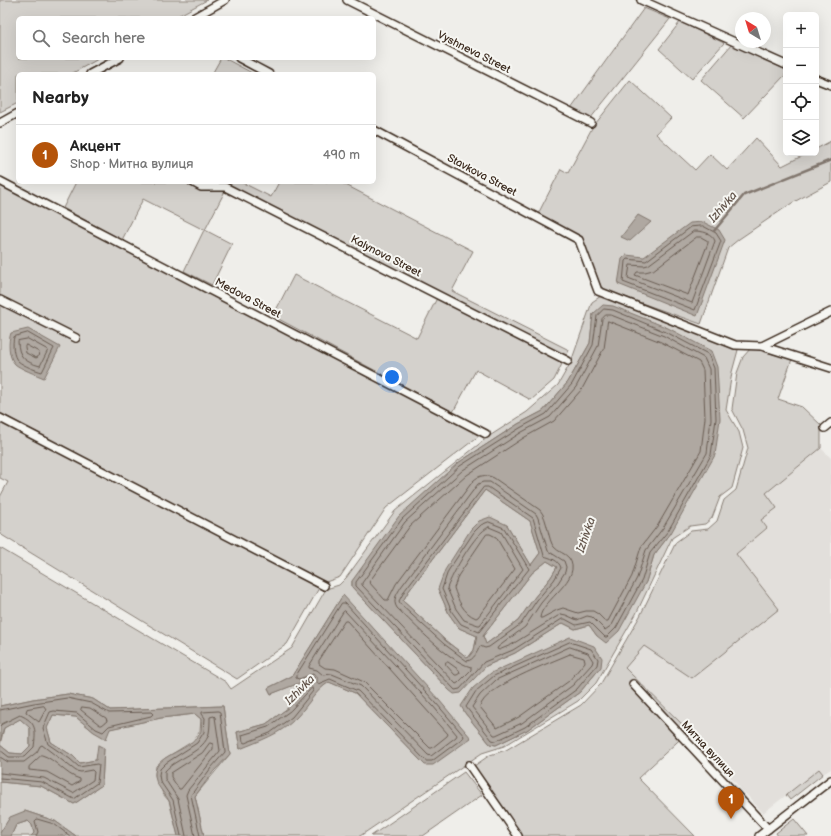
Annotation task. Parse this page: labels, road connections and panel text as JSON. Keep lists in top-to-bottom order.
{
  "streets": {
    "street": [
      "Vyshneva Street",
      "Stavkova Street",
      "Kalynova Street",
      "Medova Street",
      "Митна вулиця"
    ]
  },
  "water": ["Izhivka"],
  "north": "top left",
  "page": {
    "map_buttons": ["+", "−"],
    "search": "Search here",
    "heading": "Nearby",
    "list": [
      {
        "mark": "1",
        "name": "Акцент",
        "note": "Shop · Митна вулиця",
        "value": "490 m"
      }
    ],
    "pins": "1"
  }
}
